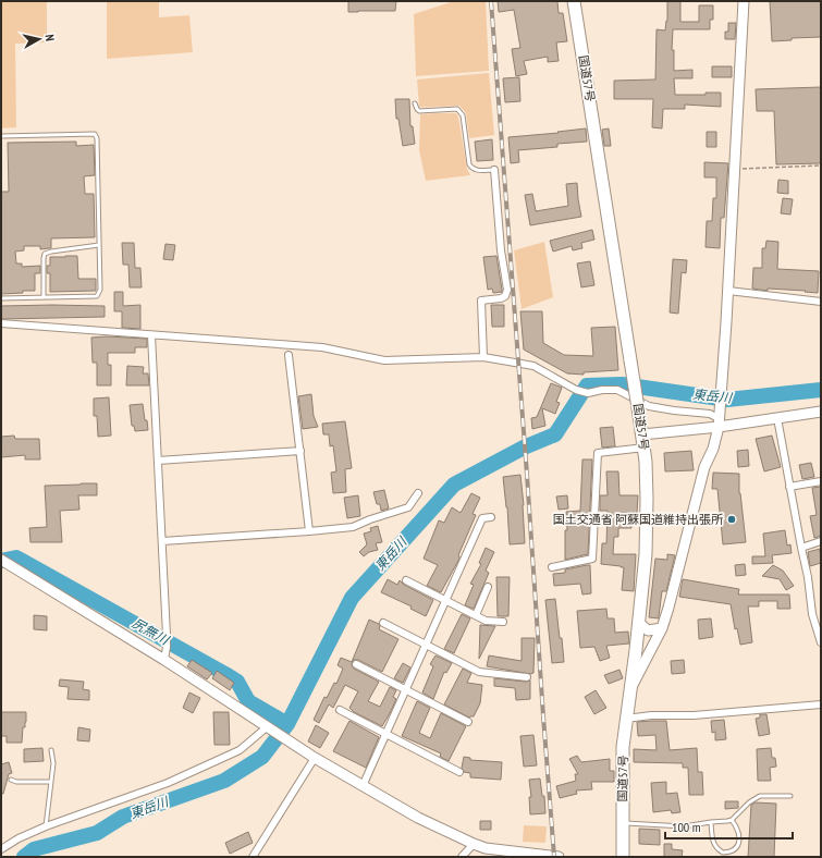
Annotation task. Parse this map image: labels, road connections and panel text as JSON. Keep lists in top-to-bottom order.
{
  "streets": {
    "highway": ["国道57号"]
  },
  "water": ["東岳川", "尻無川"],
  "places": ["国土交通省 阿蘇国道維持出張所"],
  "scale_bar": "100 m",
  "north": "right"
}
